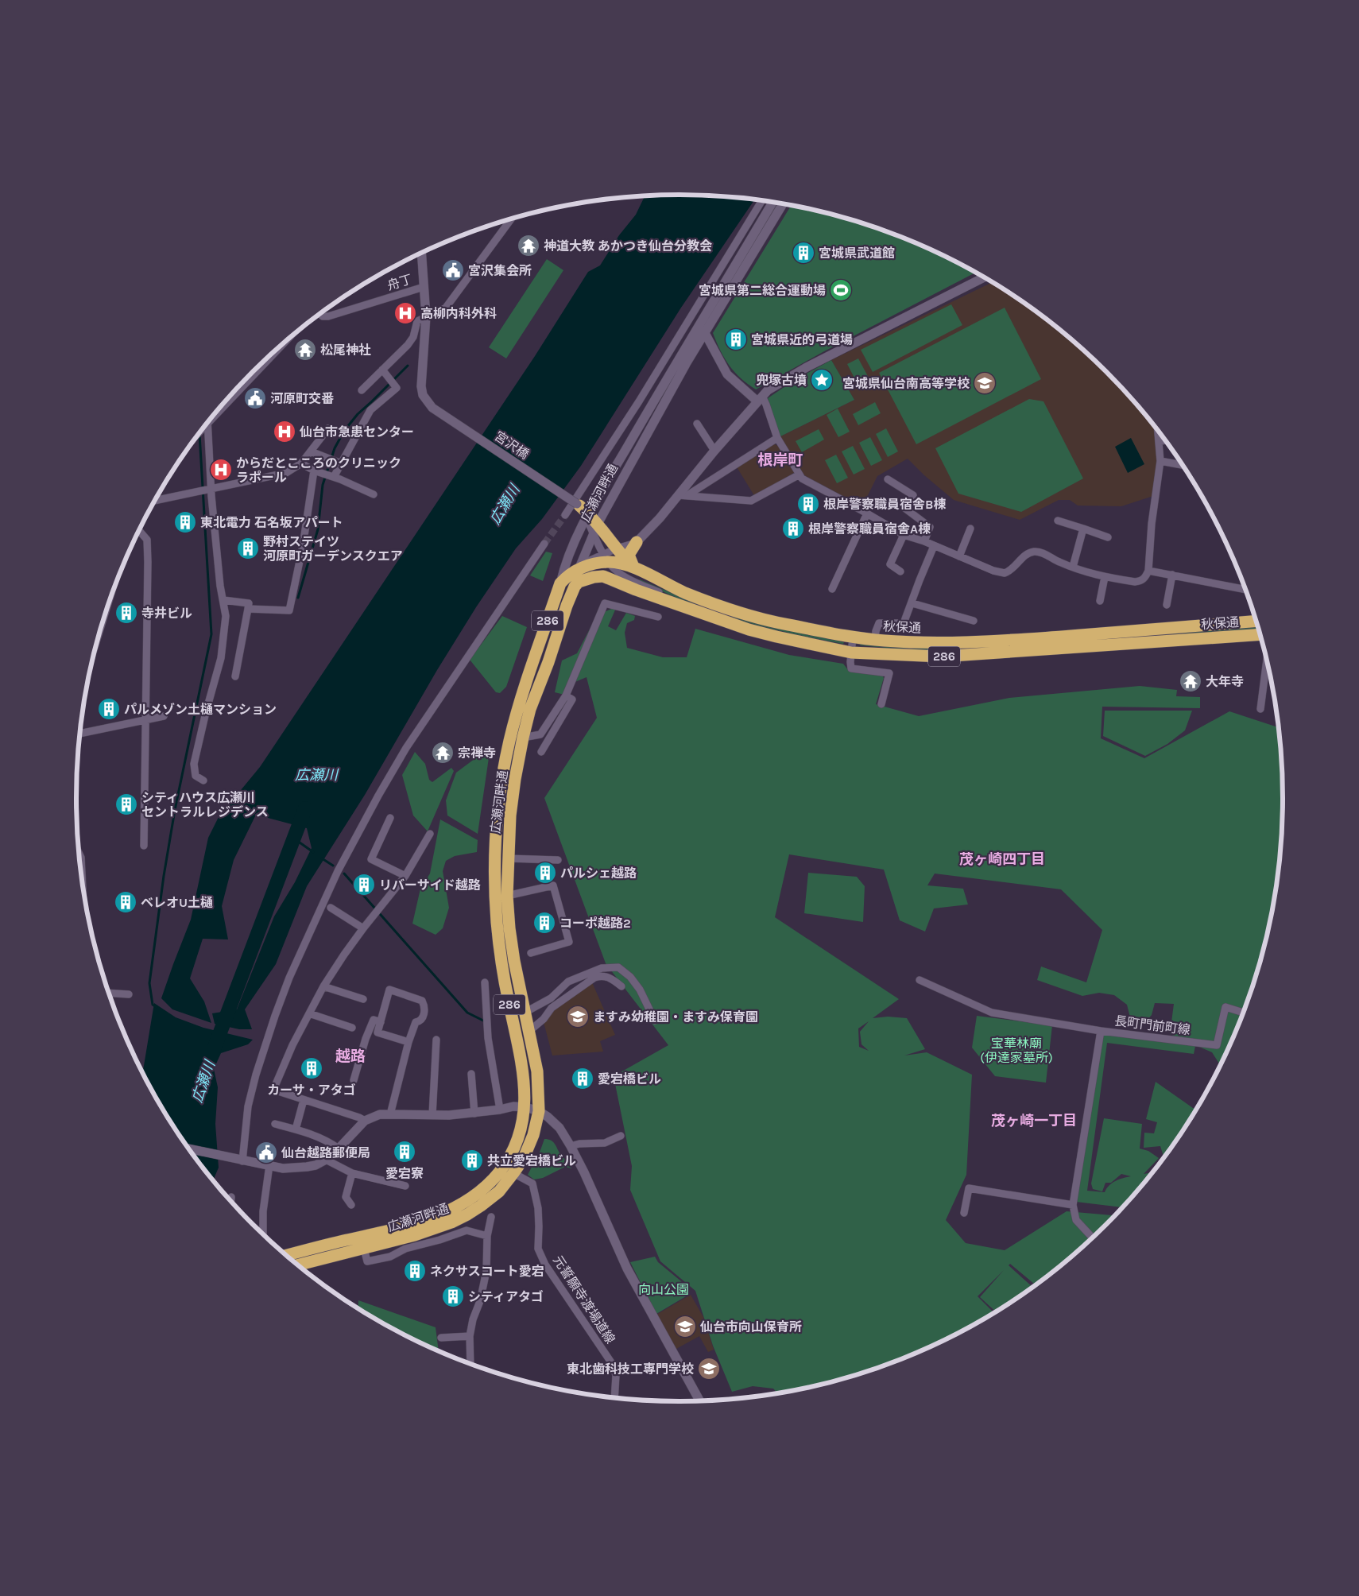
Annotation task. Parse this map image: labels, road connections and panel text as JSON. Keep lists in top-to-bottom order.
{
  "streets": {
    "highway": ["広瀬河畔通", "286", "秋保通"],
    "street": [
      "舟丁",
      "宮沢橋",
      "長町門前町線",
      "元誓願寺渡場道線"
    ]
  },
  "crossings": [
    ["広瀬河畔通", "秋保通"],
    ["広瀬河畔通", "元誓願寺渡場道線"]
  ],
  "districts": [
    "根岸町",
    "茂ヶ崎四丁目",
    "越路",
    "茂ヶ崎一丁目"
  ],
  "water": ["広瀬川"],
  "parks": ["宝華林廟 (伊達家墓所)", "向山公園"],
  "places": {
    "temple": [
      "神道大教 あかつき仙台分教会",
      "松尾神社",
      "大年寺",
      "宗禅寺"
    ],
    "building": [
      "宮城県武道館",
      "宮城県近的弓道場",
      "根岸警察職員宿舎B棟",
      "東北電力 石名坂アパート",
      "根岸警察職員宿舎A棟",
      "野村ステイツ 河原町ガーデンスクエア",
      "寺井ビル",
      "パルメゾン土樋マンション",
      "シティハウス広瀬川 セントラルレジデンス",
      "パルシェ越路",
      "リバーサイド越路",
      "ベレオU土樋",
      "コーポ越路2",
      "カーサ・アタゴ",
      "愛宕橋ビル",
      "愛宕寮",
      "共立愛宕橋ビル",
      "ネクサスコート愛宕",
      "シティアタゴ"
    ],
    "public building": ["宮沢集会所", "河原町交番", "仙台越路郵便局"],
    "sports": ["宮城県第二総合運動場"],
    "hospital": ["高柳内科外科", "仙台市急患センター", "からだとこころのクリニック ラポール"],
    "place": ["兜塚古墳"],
    "school or university": [
      "宮城県仙台南高等学校",
      "ますみ幼稚園・ますみ保育園",
      "仙台市向山保育所",
      "東北歯科技工専門学校"
    ]
  }
}
